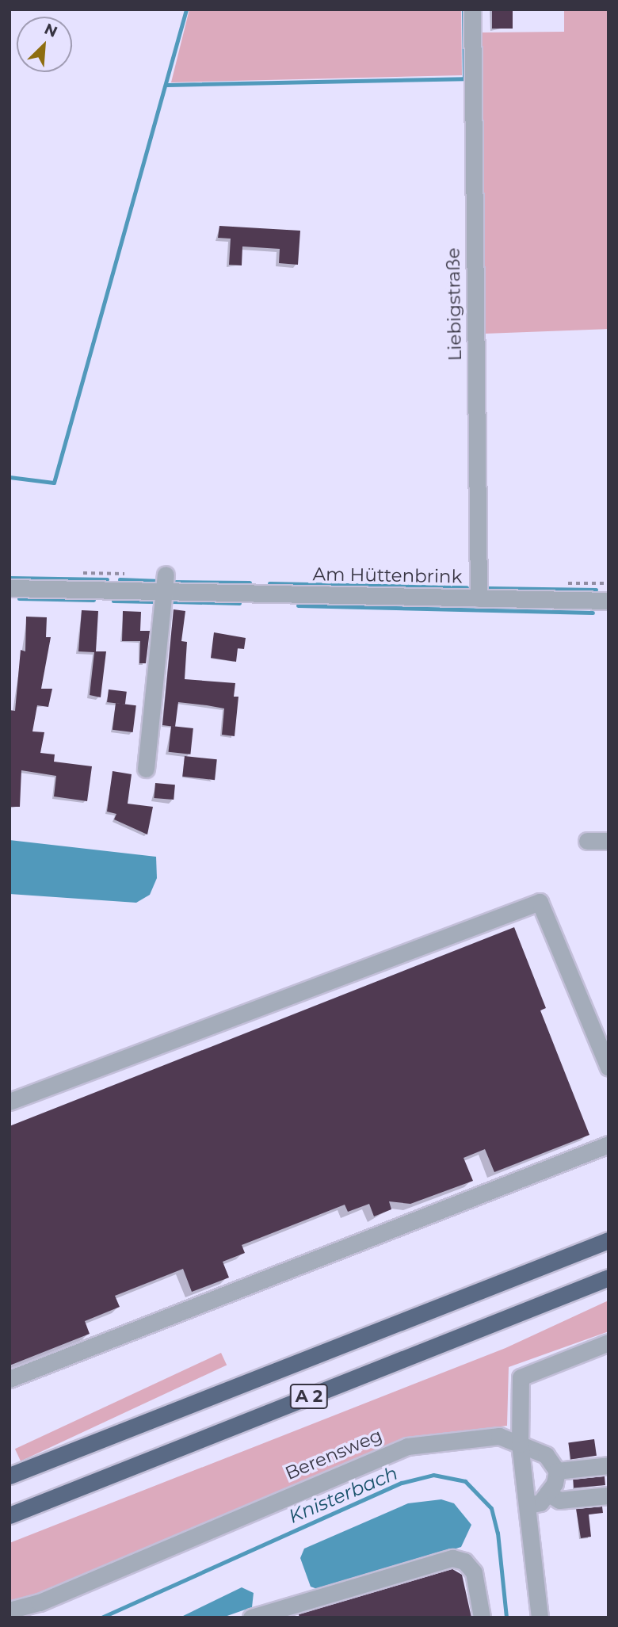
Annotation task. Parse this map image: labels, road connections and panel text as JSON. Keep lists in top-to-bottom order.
{
  "streets": {
    "highway": ["A 2"],
    "street": ["Liebigstraße", "Am Hüttenbrink", "Berensweg"]
  },
  "crossings": [
    ["Liebigstraße", "Am Hüttenbrink"]
  ],
  "water": ["Knisterbach"],
  "north": "top right"
}
